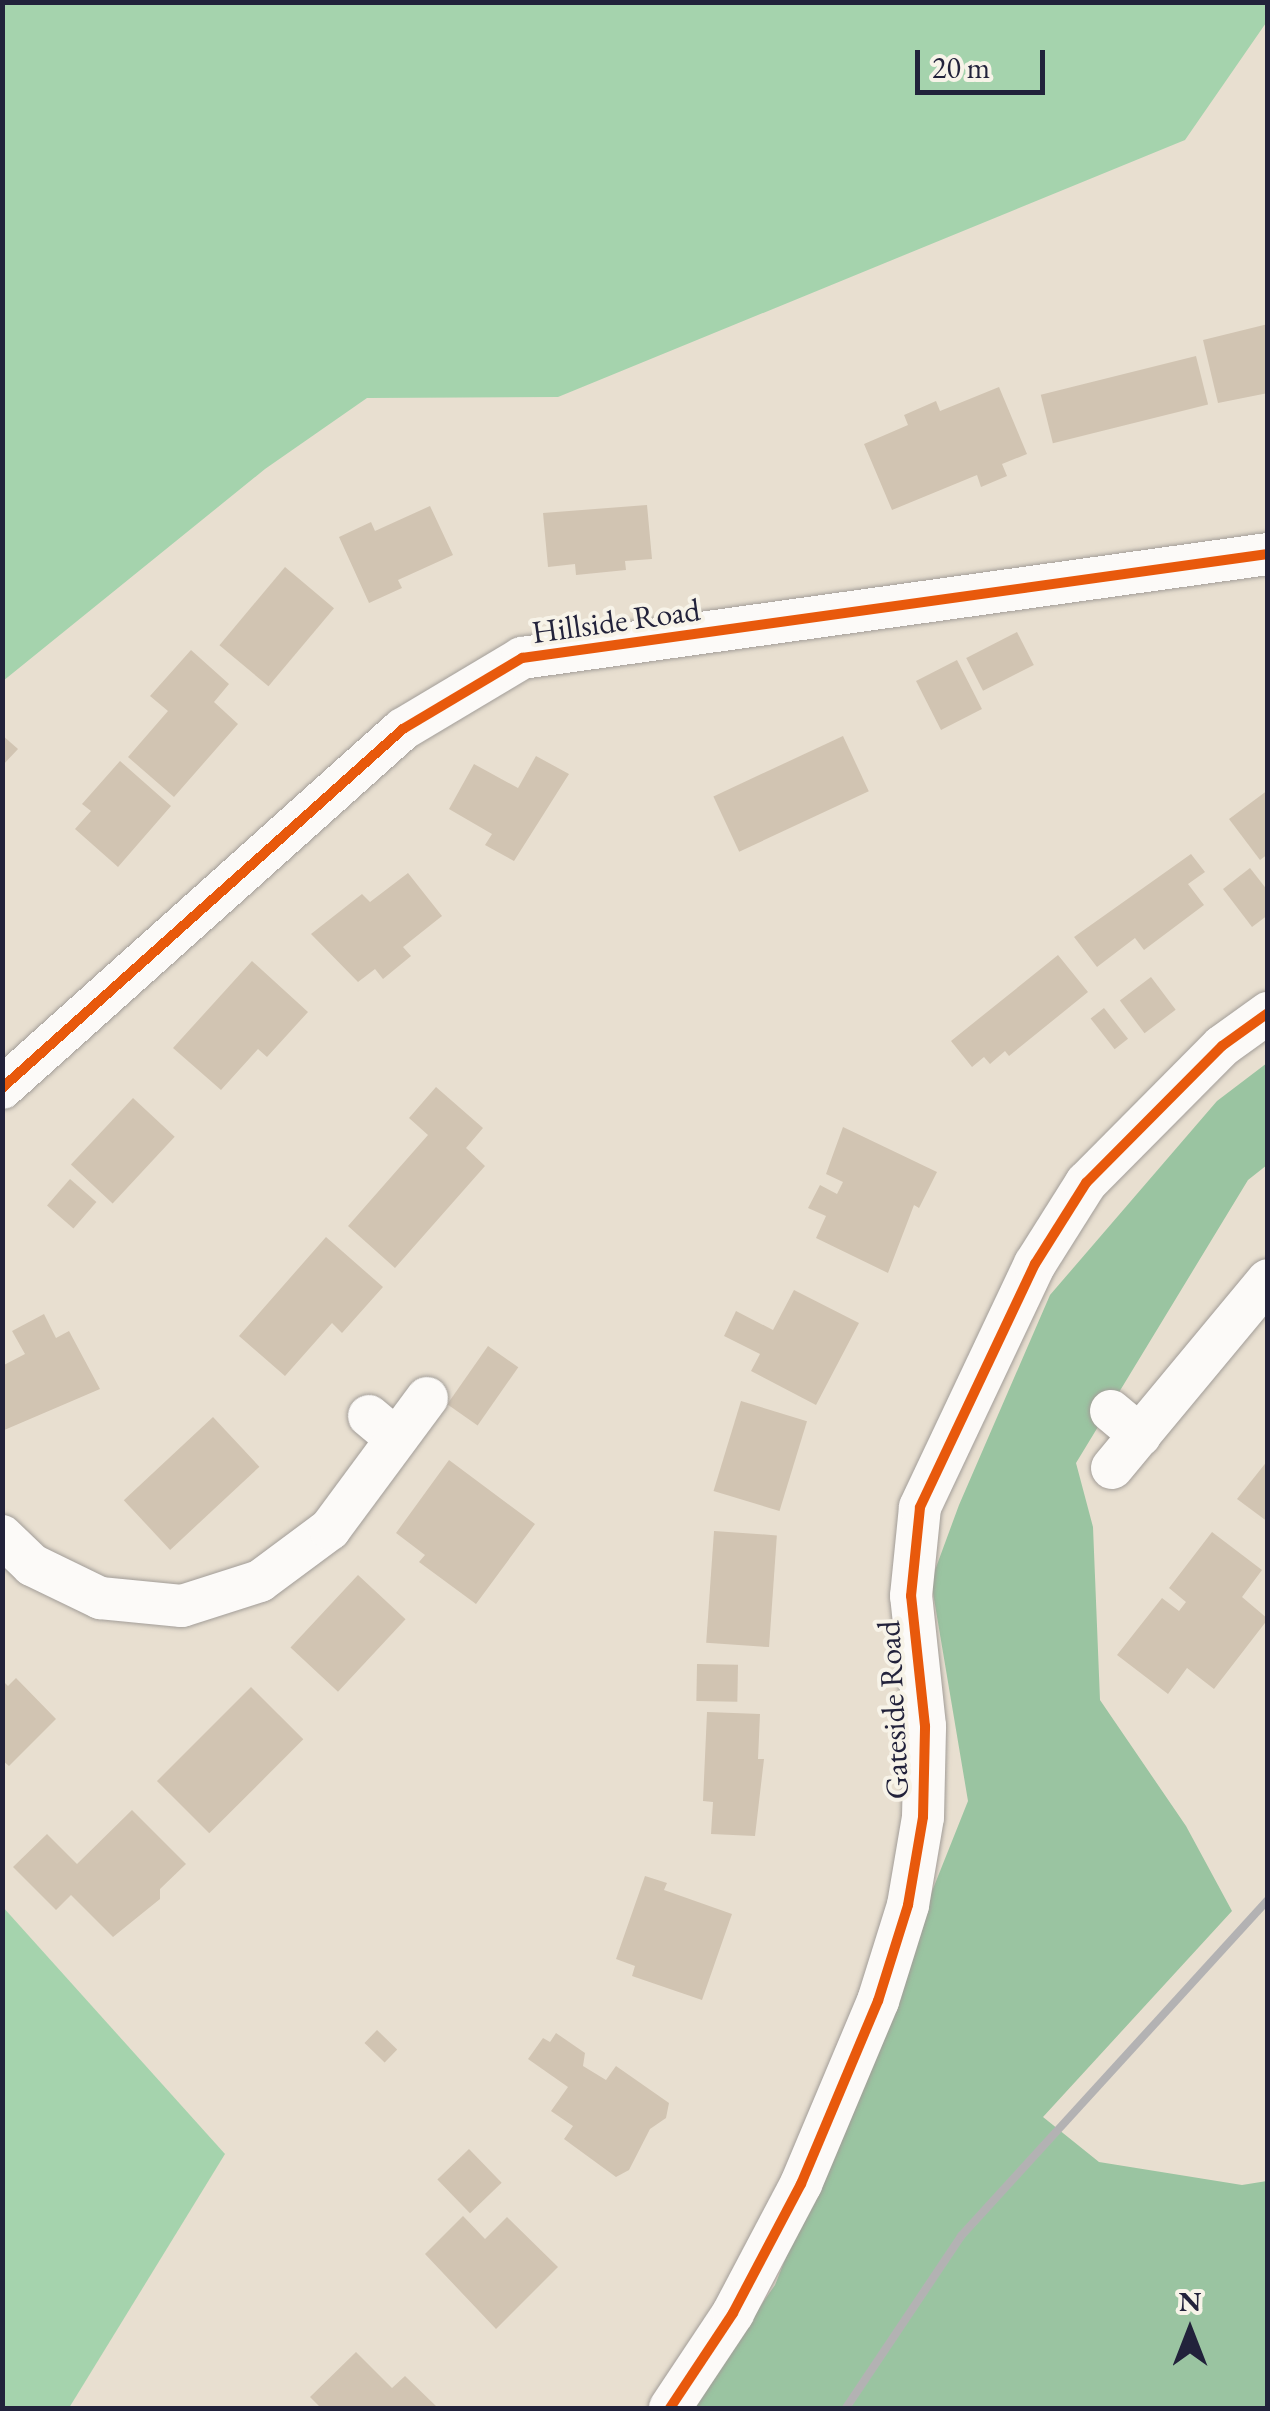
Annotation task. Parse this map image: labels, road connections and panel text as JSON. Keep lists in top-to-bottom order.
{
  "streets": {
    "street": ["Hillside Road", "Gateside Road"]
  },
  "scale_bar": "20 m",
  "north": "top"
}
